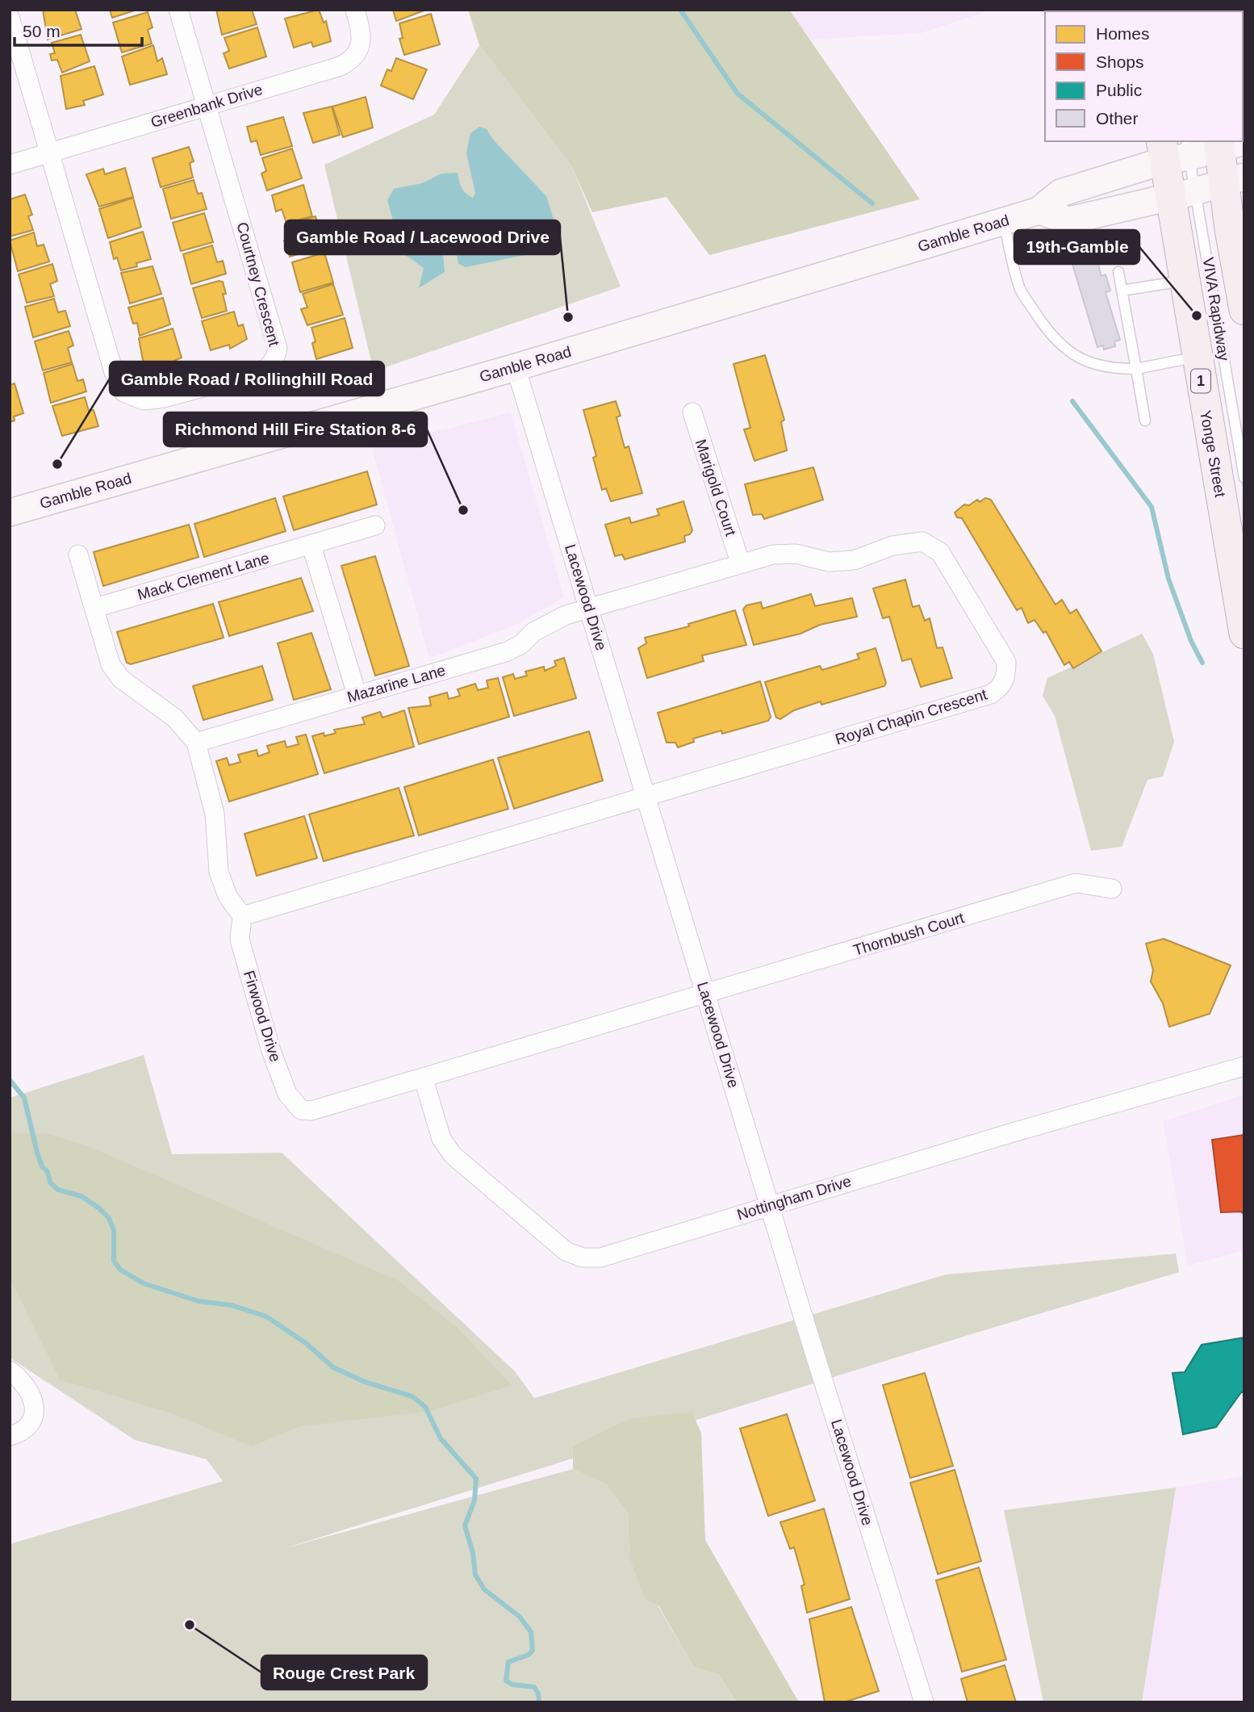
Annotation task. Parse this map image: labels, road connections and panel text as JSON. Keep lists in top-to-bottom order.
{
  "streets": {
    "main road": ["Gamble Road", "1", "Yonge Street"],
    "street": [
      "Greenbank Drive",
      "Courtney Crescent",
      "Marigold Court",
      "Mack Clement Lane",
      "Lacewood Drive",
      "Mazarine Lane",
      "Royal Chapin Crescent",
      "Thornbush Court",
      "Firwood Drive",
      "Nottingham Drive"
    ],
    "lane": ["VIVA Rapidway"]
  },
  "crossings": [
    ["Greenbank Drive", "Courtney Crescent"],
    ["Gamble Road", "Yonge Street"],
    ["Gamble Road", "Lacewood Drive"],
    ["VIVA Rapidway", "Yonge Street"],
    ["Marigold Court", "Royal Chapin Crescent"],
    ["Lacewood Drive", "Mazarine Lane"],
    ["Lacewood Drive", "Royal Chapin Crescent"],
    ["Lacewood Drive", "Thornbush Court"],
    ["Lacewood Drive", "Firwood Drive"],
    ["Lacewood Drive", "Nottingham Drive"],
    ["Mazarine Lane", "Royal Chapin Crescent"],
    ["Thornbush Court", "Firwood Drive"],
    ["Firwood Drive", "Nottingham Drive"]
  ],
  "places": [
    "19th-Gamble",
    "Gamble Road / Lacewood Drive",
    "Gamble Road / Rollinghill Road",
    "Richmond Hill Fire Station 8-6",
    "Rouge Crest Park"
  ],
  "legend": [
    "Homes",
    "Shops",
    "Public",
    "Other"
  ],
  "scale_bar": "50 m"
}
